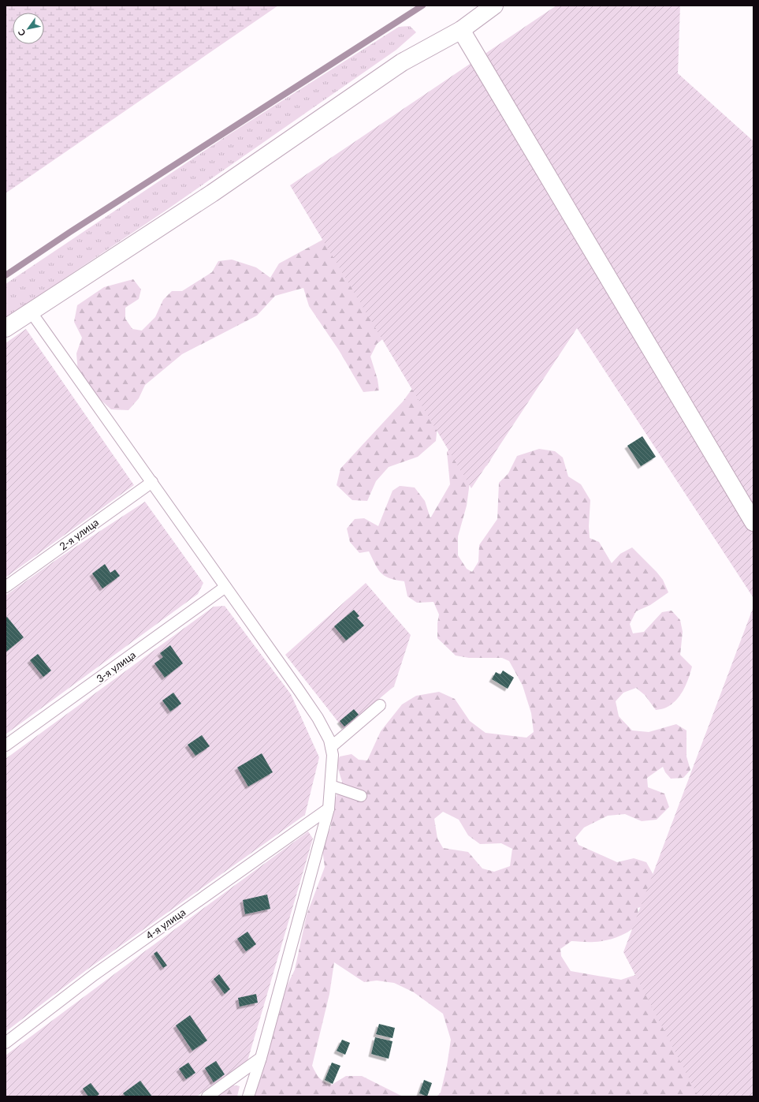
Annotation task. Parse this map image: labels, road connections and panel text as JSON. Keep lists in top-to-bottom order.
{
  "streets": {
    "lane": ["2-я улица", "3-я улица", "4-я улица"]
  },
  "north": "bottom left"
}
